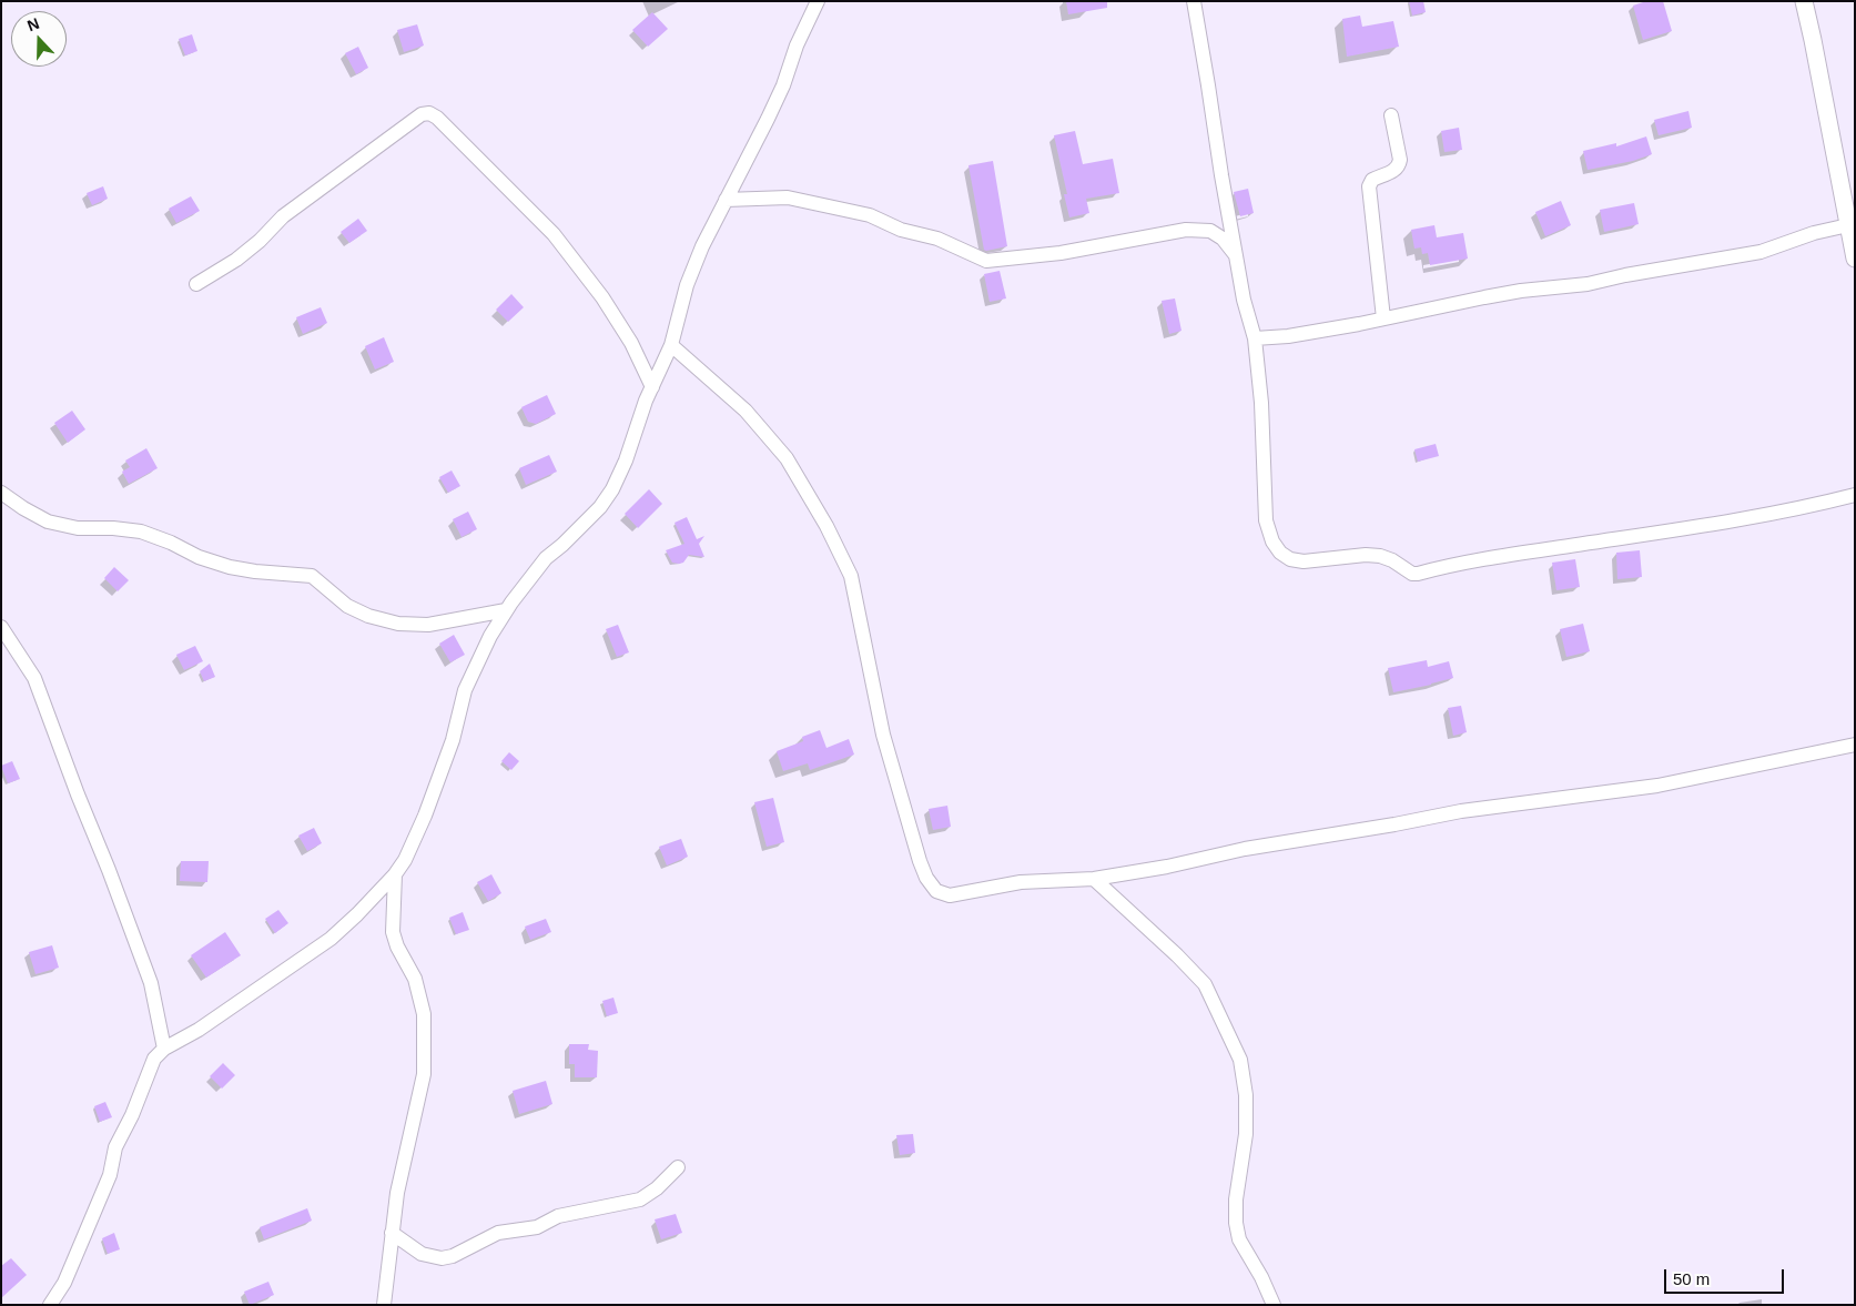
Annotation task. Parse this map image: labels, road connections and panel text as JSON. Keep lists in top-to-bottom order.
{
  "scale_bar": "50 m",
  "north": "top"
}
